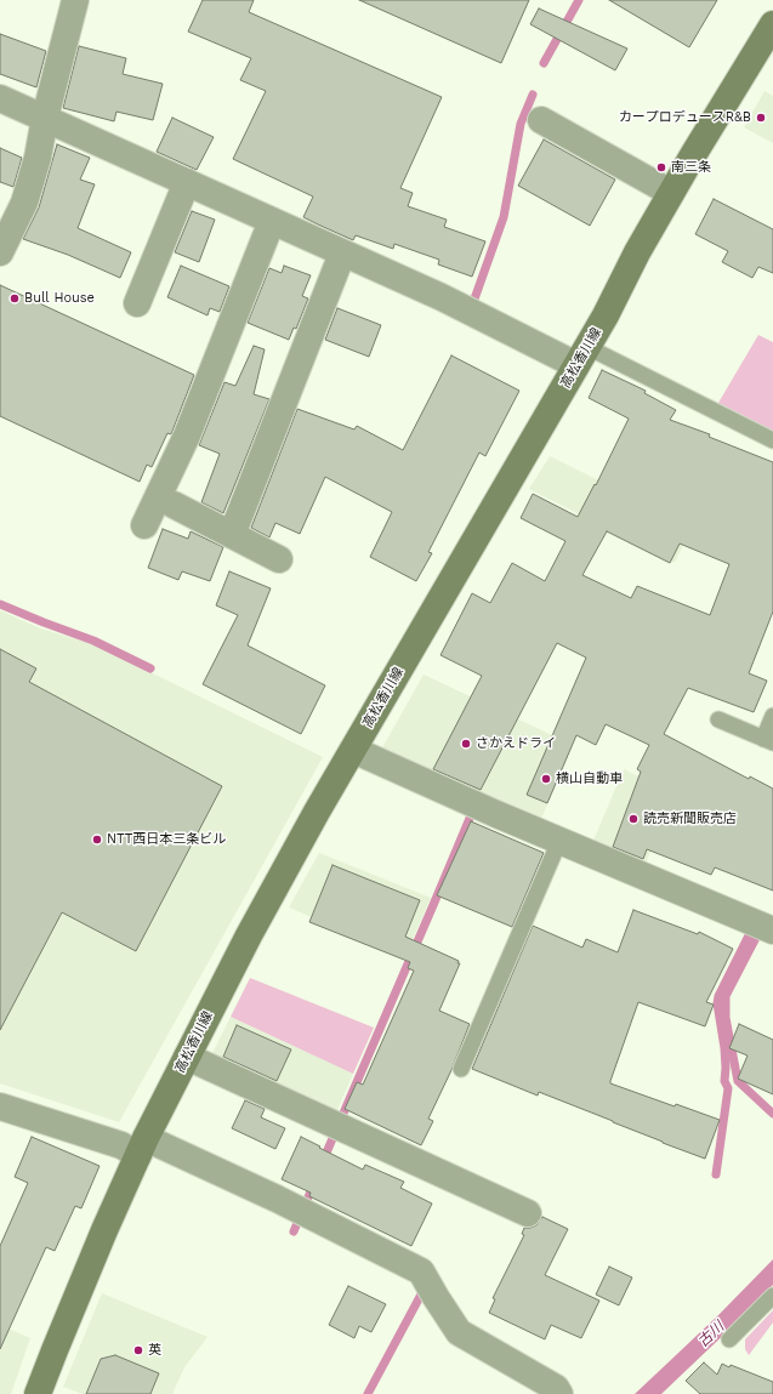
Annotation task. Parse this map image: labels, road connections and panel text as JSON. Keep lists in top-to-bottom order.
{
  "streets": {
    "main road": ["高松香川線"]
  },
  "water": ["古川"],
  "places": [
    "カープロデュースR&B",
    "南三条",
    "Bull House",
    "さかえドライ",
    "横山自動車",
    "読売新聞販売店",
    "NTT西日本三条ビル",
    "英"
  ]
}
